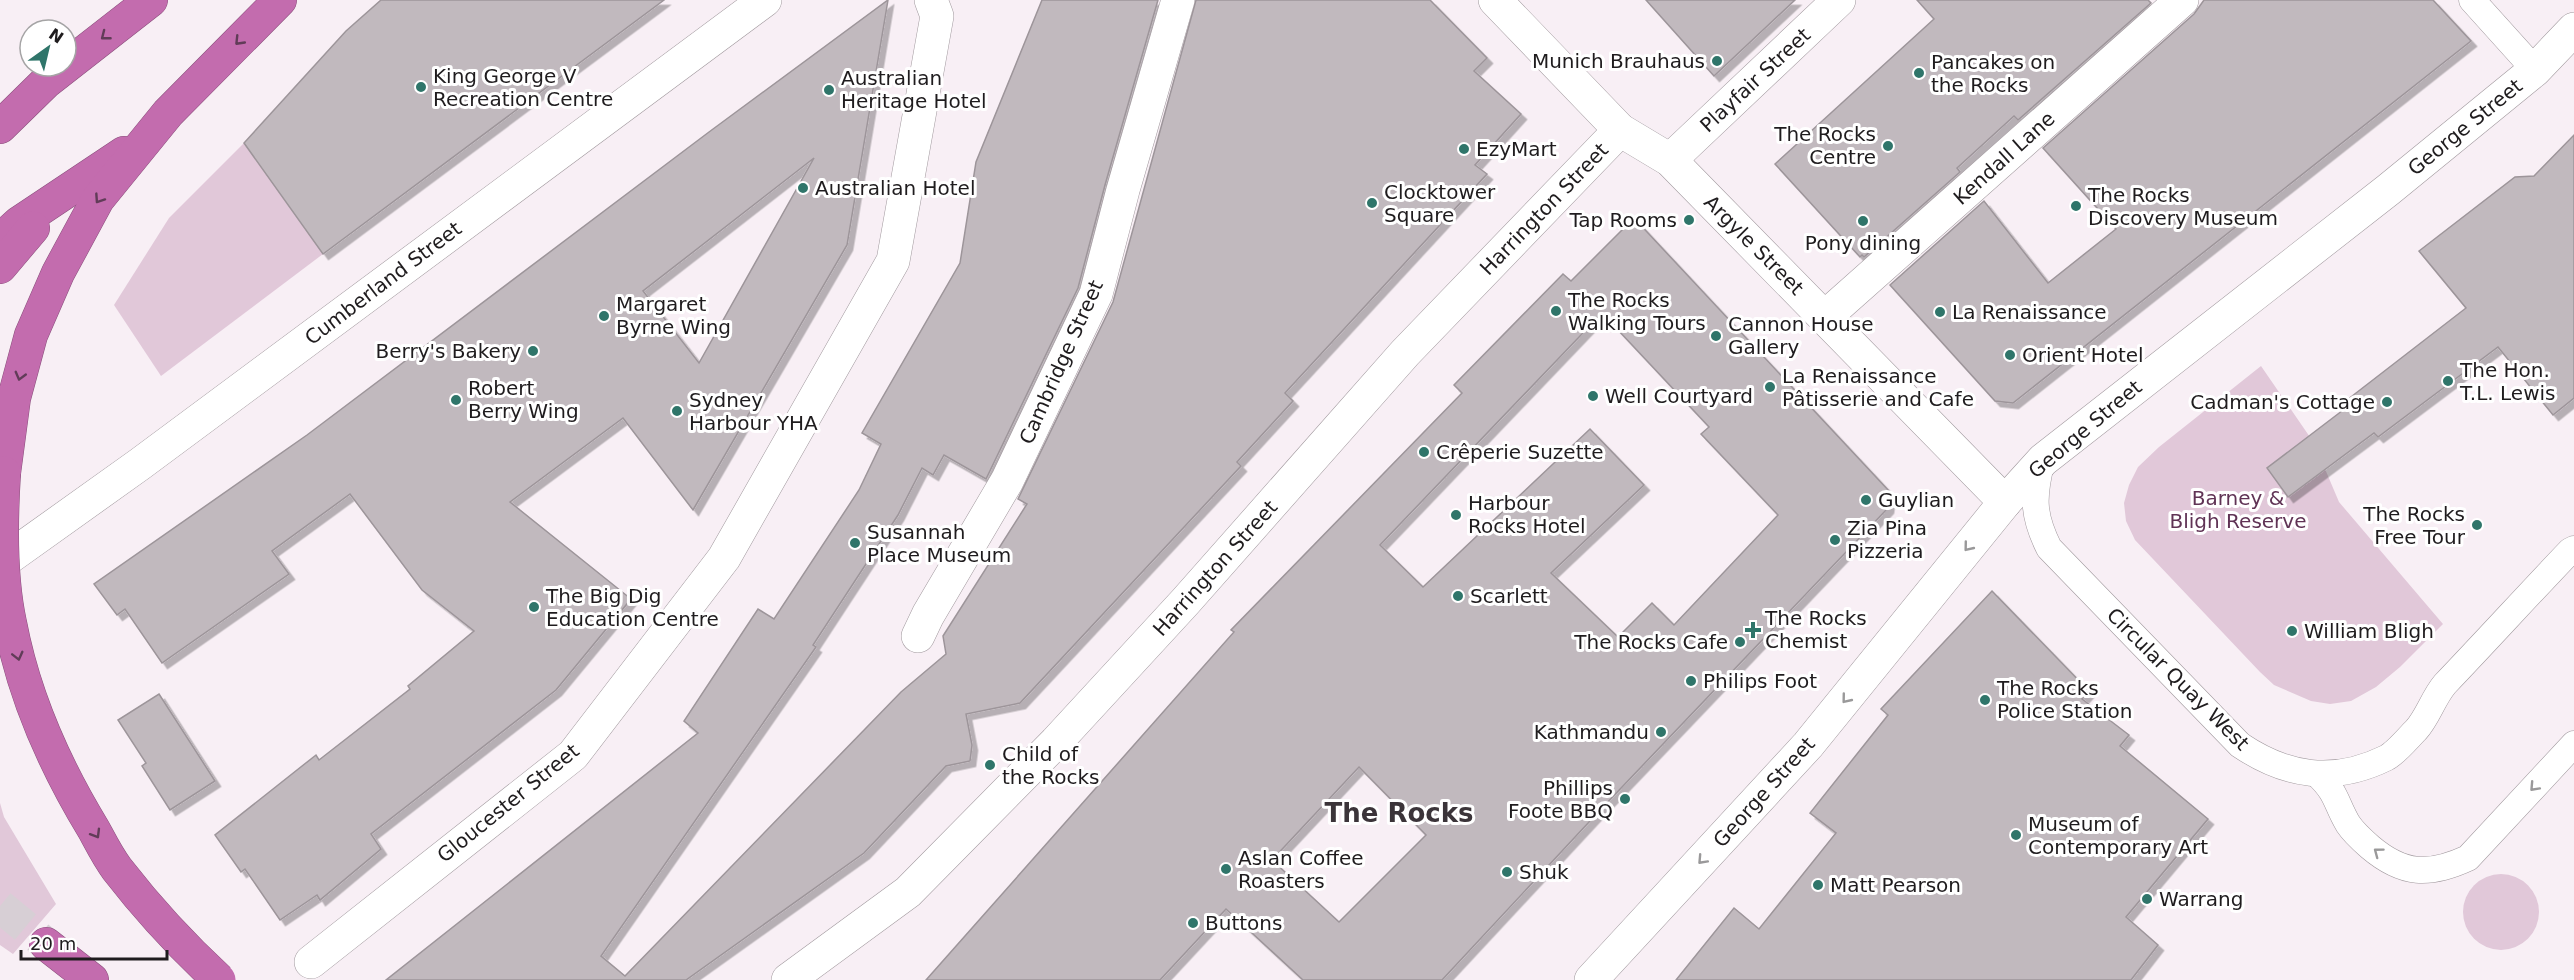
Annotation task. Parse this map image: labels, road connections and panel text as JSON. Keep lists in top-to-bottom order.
{
  "streets": {
    "street": [
      "Playfair Street",
      "George Street",
      "Kendall Lane",
      "Harrington Street",
      "Argyle Street",
      "Cumberland Street",
      "Cambridge Street",
      "Gloucester Street"
    ],
    "lane": ["Circular Quay West"]
  },
  "crossings": [
    ["Playfair Street", "Argyle Street"],
    ["George Street", "Argyle Street"],
    ["George Street", "Circular Quay West"],
    ["Kendall Lane", "Argyle Street"],
    ["Harrington Street", "Argyle Street"]
  ],
  "one_way": ["George Street"],
  "districts": ["The Rocks"],
  "parks": ["Barney & Bligh Reserve"],
  "places": {
    "other": [
      "Munich Brauhaus",
      "Pancakes on the Rocks",
      "King George V Recreation Centre",
      "Australian Heritage Hotel",
      "The Rocks Centre",
      "EzyMart",
      "Australian Hotel",
      "Clocktower Square",
      "The Rocks Discovery Museum",
      "Tap Rooms",
      "Pony dining",
      "The Rocks Walking Tours",
      "La Renaissance",
      "Margaret Byrne Wing",
      "Cannon House Gallery",
      "Berry's Bakery",
      "Orient Hotel",
      "The Hon. T.L. Lewis",
      "La Renaissance Pâtisserie and Cafe",
      "Well Courtyard",
      "Robert Berry Wing",
      "Cadman's Cottage",
      "Sydney Harbour YHA",
      "Crêperie Suzette",
      "Guylian",
      "Harbour Rocks Hotel",
      "The Rocks Free Tour",
      "Zia Pina Pizzeria",
      "Susannah Place Museum",
      "Scarlett",
      "The Big Dig Education Centre",
      "William Bligh",
      "The Rocks Cafe",
      "Philips Foot",
      "The Rocks Police Station",
      "Kathmandu",
      "Child of the Rocks",
      "Phillips Foote BBQ",
      "Museum of Contemporary Art",
      "Aslan Coffee Roasters",
      "Shuk",
      "Matt Pearson",
      "Warrang",
      "Buttons"
    ],
    "health": ["The Rocks Chemist"]
  },
  "scale_bar": "20 m",
  "north": "top right"
}
